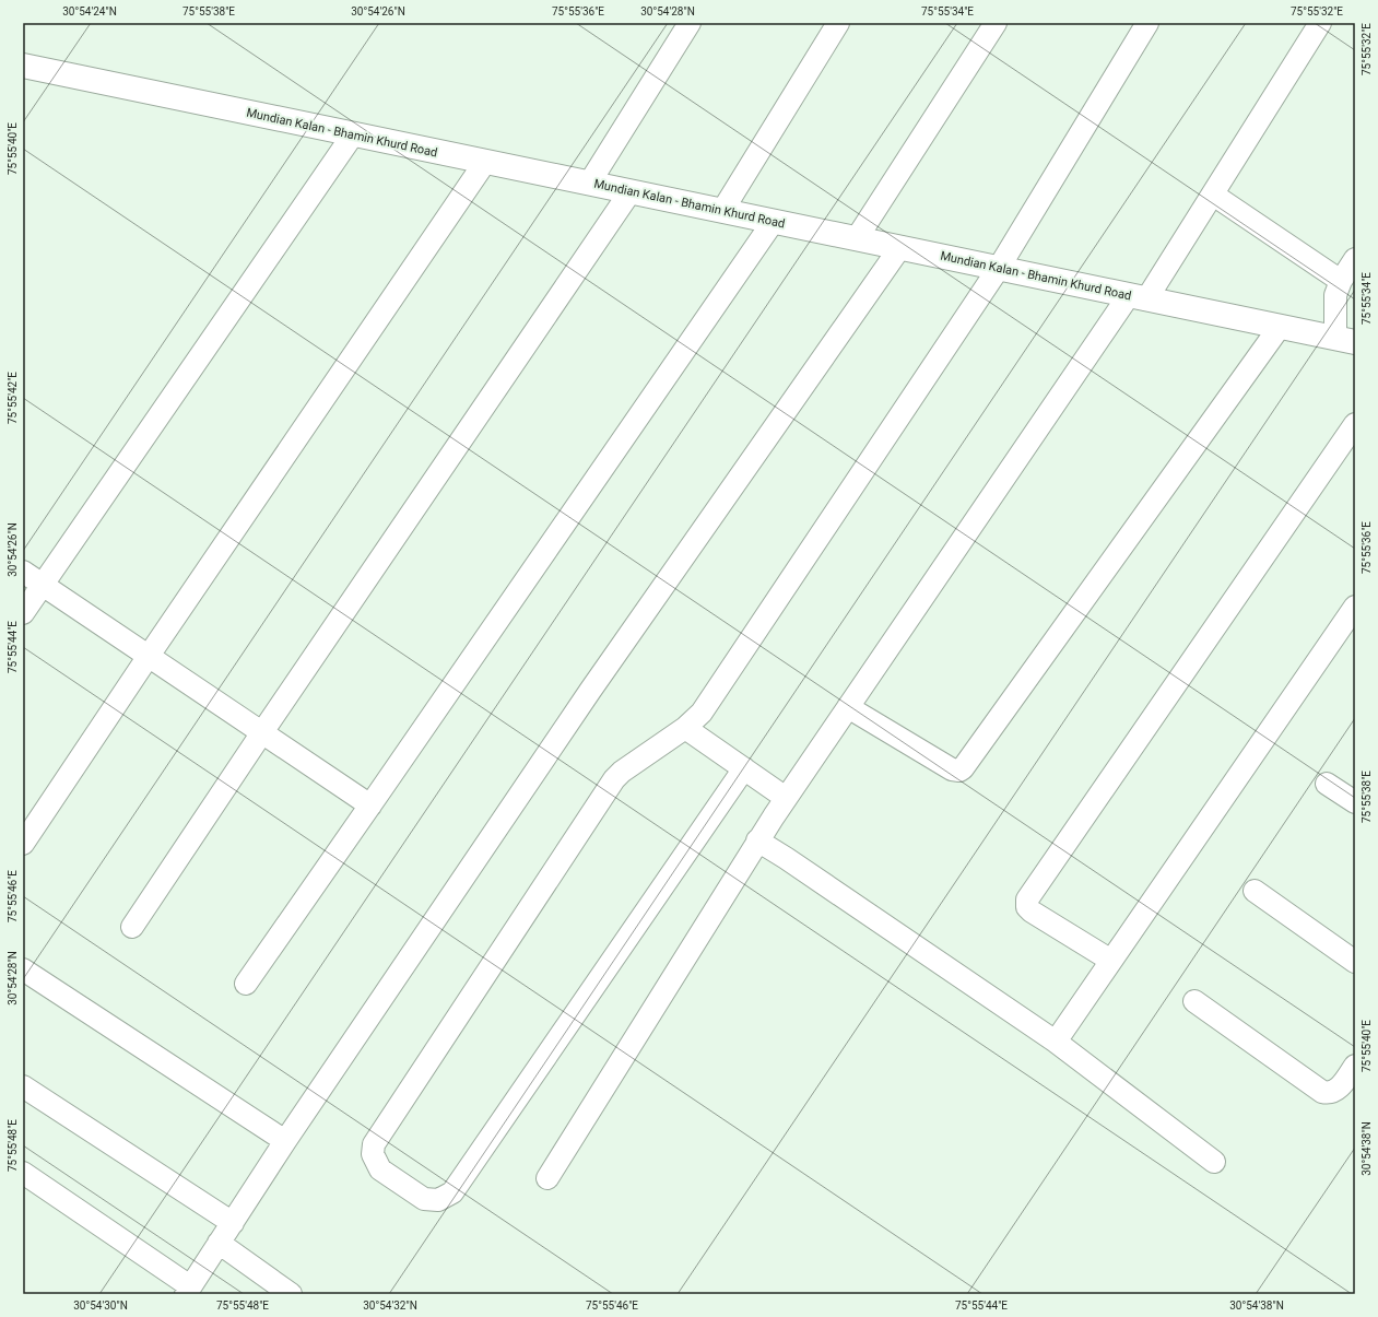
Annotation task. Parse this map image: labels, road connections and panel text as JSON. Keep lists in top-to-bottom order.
{
  "streets": {
    "street": ["Mundian Kalan - Bhamin Khurd Road"]
  },
  "coordinates": [
    "30°54'24\"N",
    "75°55'38\"E",
    "30°54'26\"N",
    "75°55'36\"E",
    "30°54'28\"N",
    "75°55'34\"E",
    "75°55'32\"E",
    "75°55'40\"E",
    "75°55'42\"E",
    "75°55'44\"E",
    "75°55'46\"E",
    "75°55'48\"E",
    "30°54'38\"N",
    "30°54'30\"N",
    "30°54'32\"N"
  ]
}
